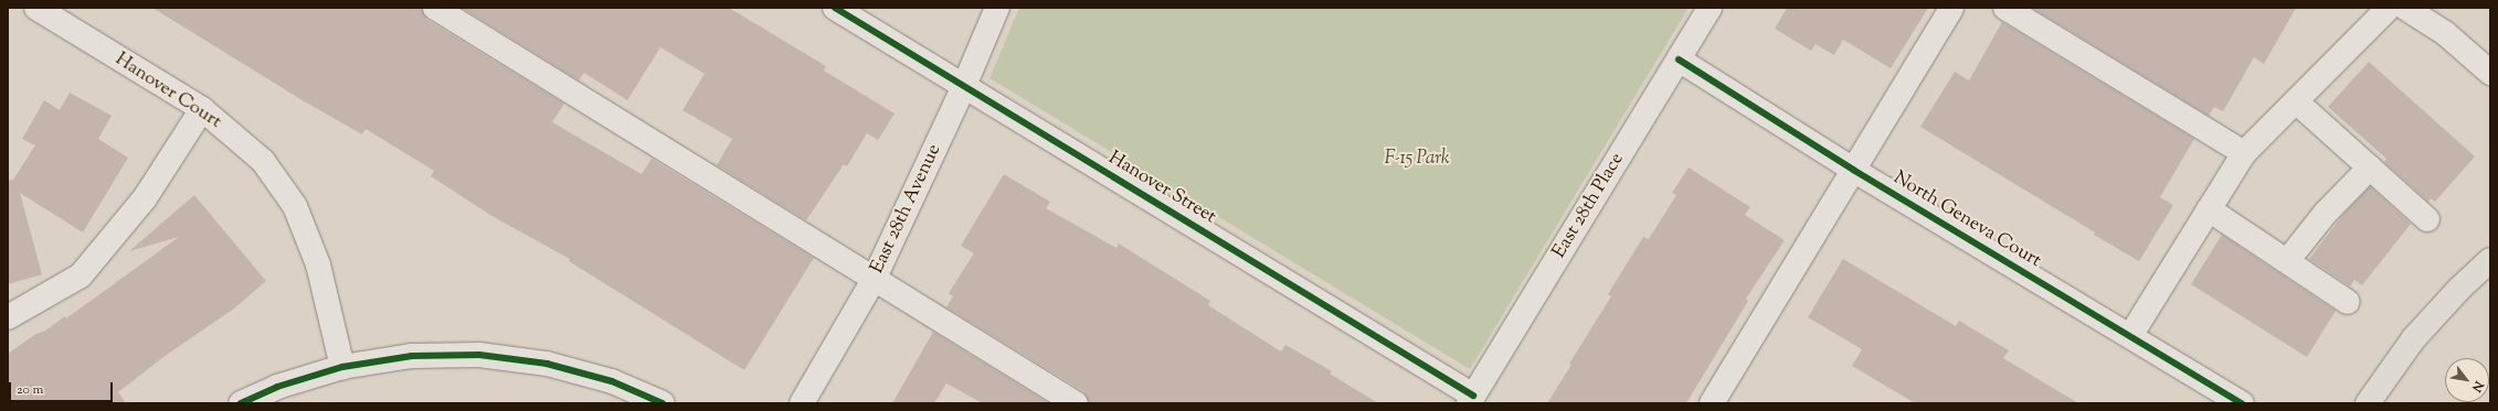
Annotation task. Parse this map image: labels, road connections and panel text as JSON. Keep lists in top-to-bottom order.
{
  "streets": {
    "street": [
      "Hanover Court",
      "Hanover Street",
      "East 28th Place",
      "East 28th Avenue",
      "North Geneva Court"
    ]
  },
  "crossings": [
    ["Hanover Street", "East 28th Place"],
    ["Hanover Street", "East 28th Avenue"],
    ["East 28th Place", "North Geneva Court"]
  ],
  "parks": ["F-15 Park"],
  "scale_bar": "20 m",
  "north": "bottom right"
}
